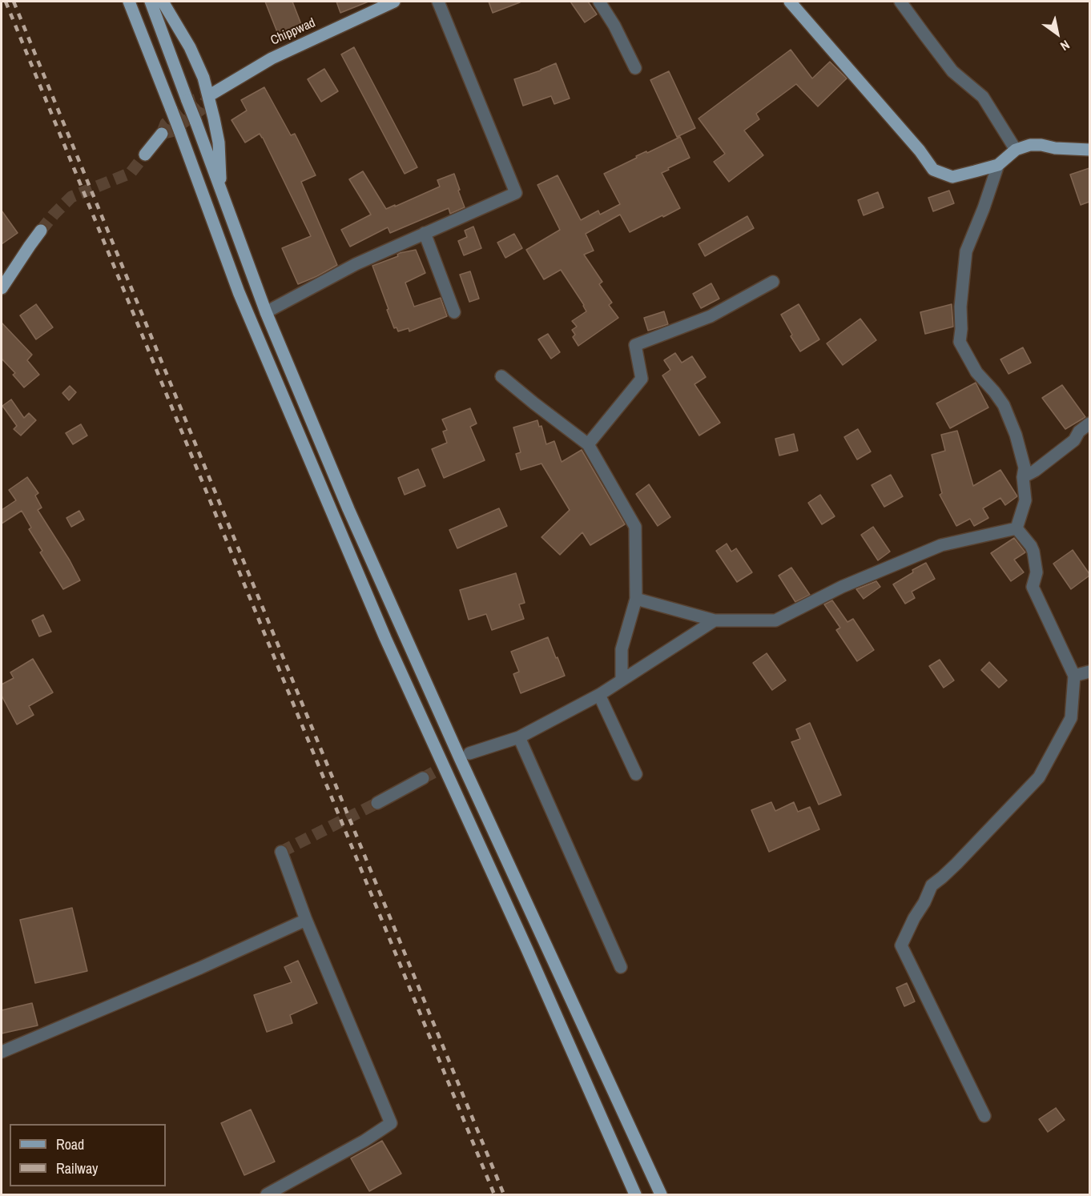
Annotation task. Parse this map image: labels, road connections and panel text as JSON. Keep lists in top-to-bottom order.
{
  "streets": {
    "main road": ["Chippwad"]
  },
  "legend": ["Road", "Railway"],
  "north": "bottom right"
}
